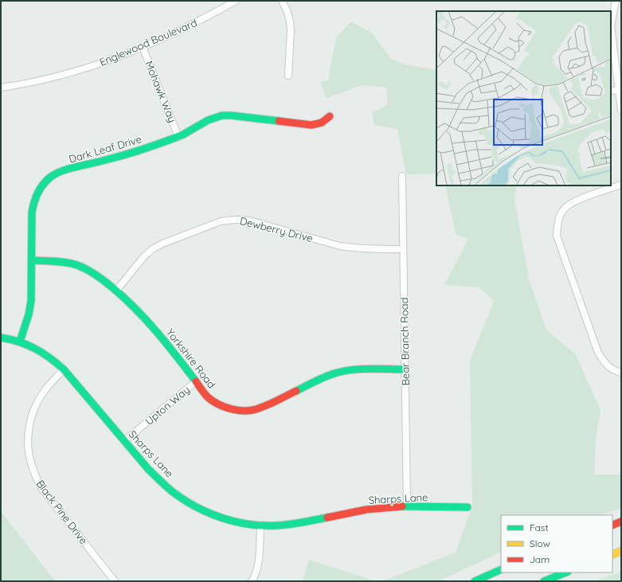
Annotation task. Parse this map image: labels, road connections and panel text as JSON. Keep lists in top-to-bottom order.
{
  "streets": {
    "main road": ["Dark Leaf Drive", "Yorkshire Road", "Sharps Lane"],
    "street": [
      "Englewood Boulevard",
      "Mohawk Way",
      "Dewberry Drive",
      "Bear Branch Road",
      "Upton Way",
      "Black Pine Drive"
    ]
  },
  "crossings": [
    ["Englewood Boulevard", "Mohawk Way"],
    ["Mohawk Way", "Dark Leaf Drive"],
    ["Dark Leaf Drive", "Yorkshire Road"],
    ["Dark Leaf Drive", "Sharps Lane"],
    ["Dewberry Drive", "Bear Branch Road"],
    ["Dewberry Drive", "Yorkshire Road"],
    ["Bear Branch Road", "Yorkshire Road"],
    ["Bear Branch Road", "Sharps Lane"],
    ["Yorkshire Road", "Upton Way"],
    ["Upton Way", "Sharps Lane"],
    ["Sharps Lane", "Black Pine Drive"]
  ],
  "legend": ["Fast", "Slow", "Jam"]
}
